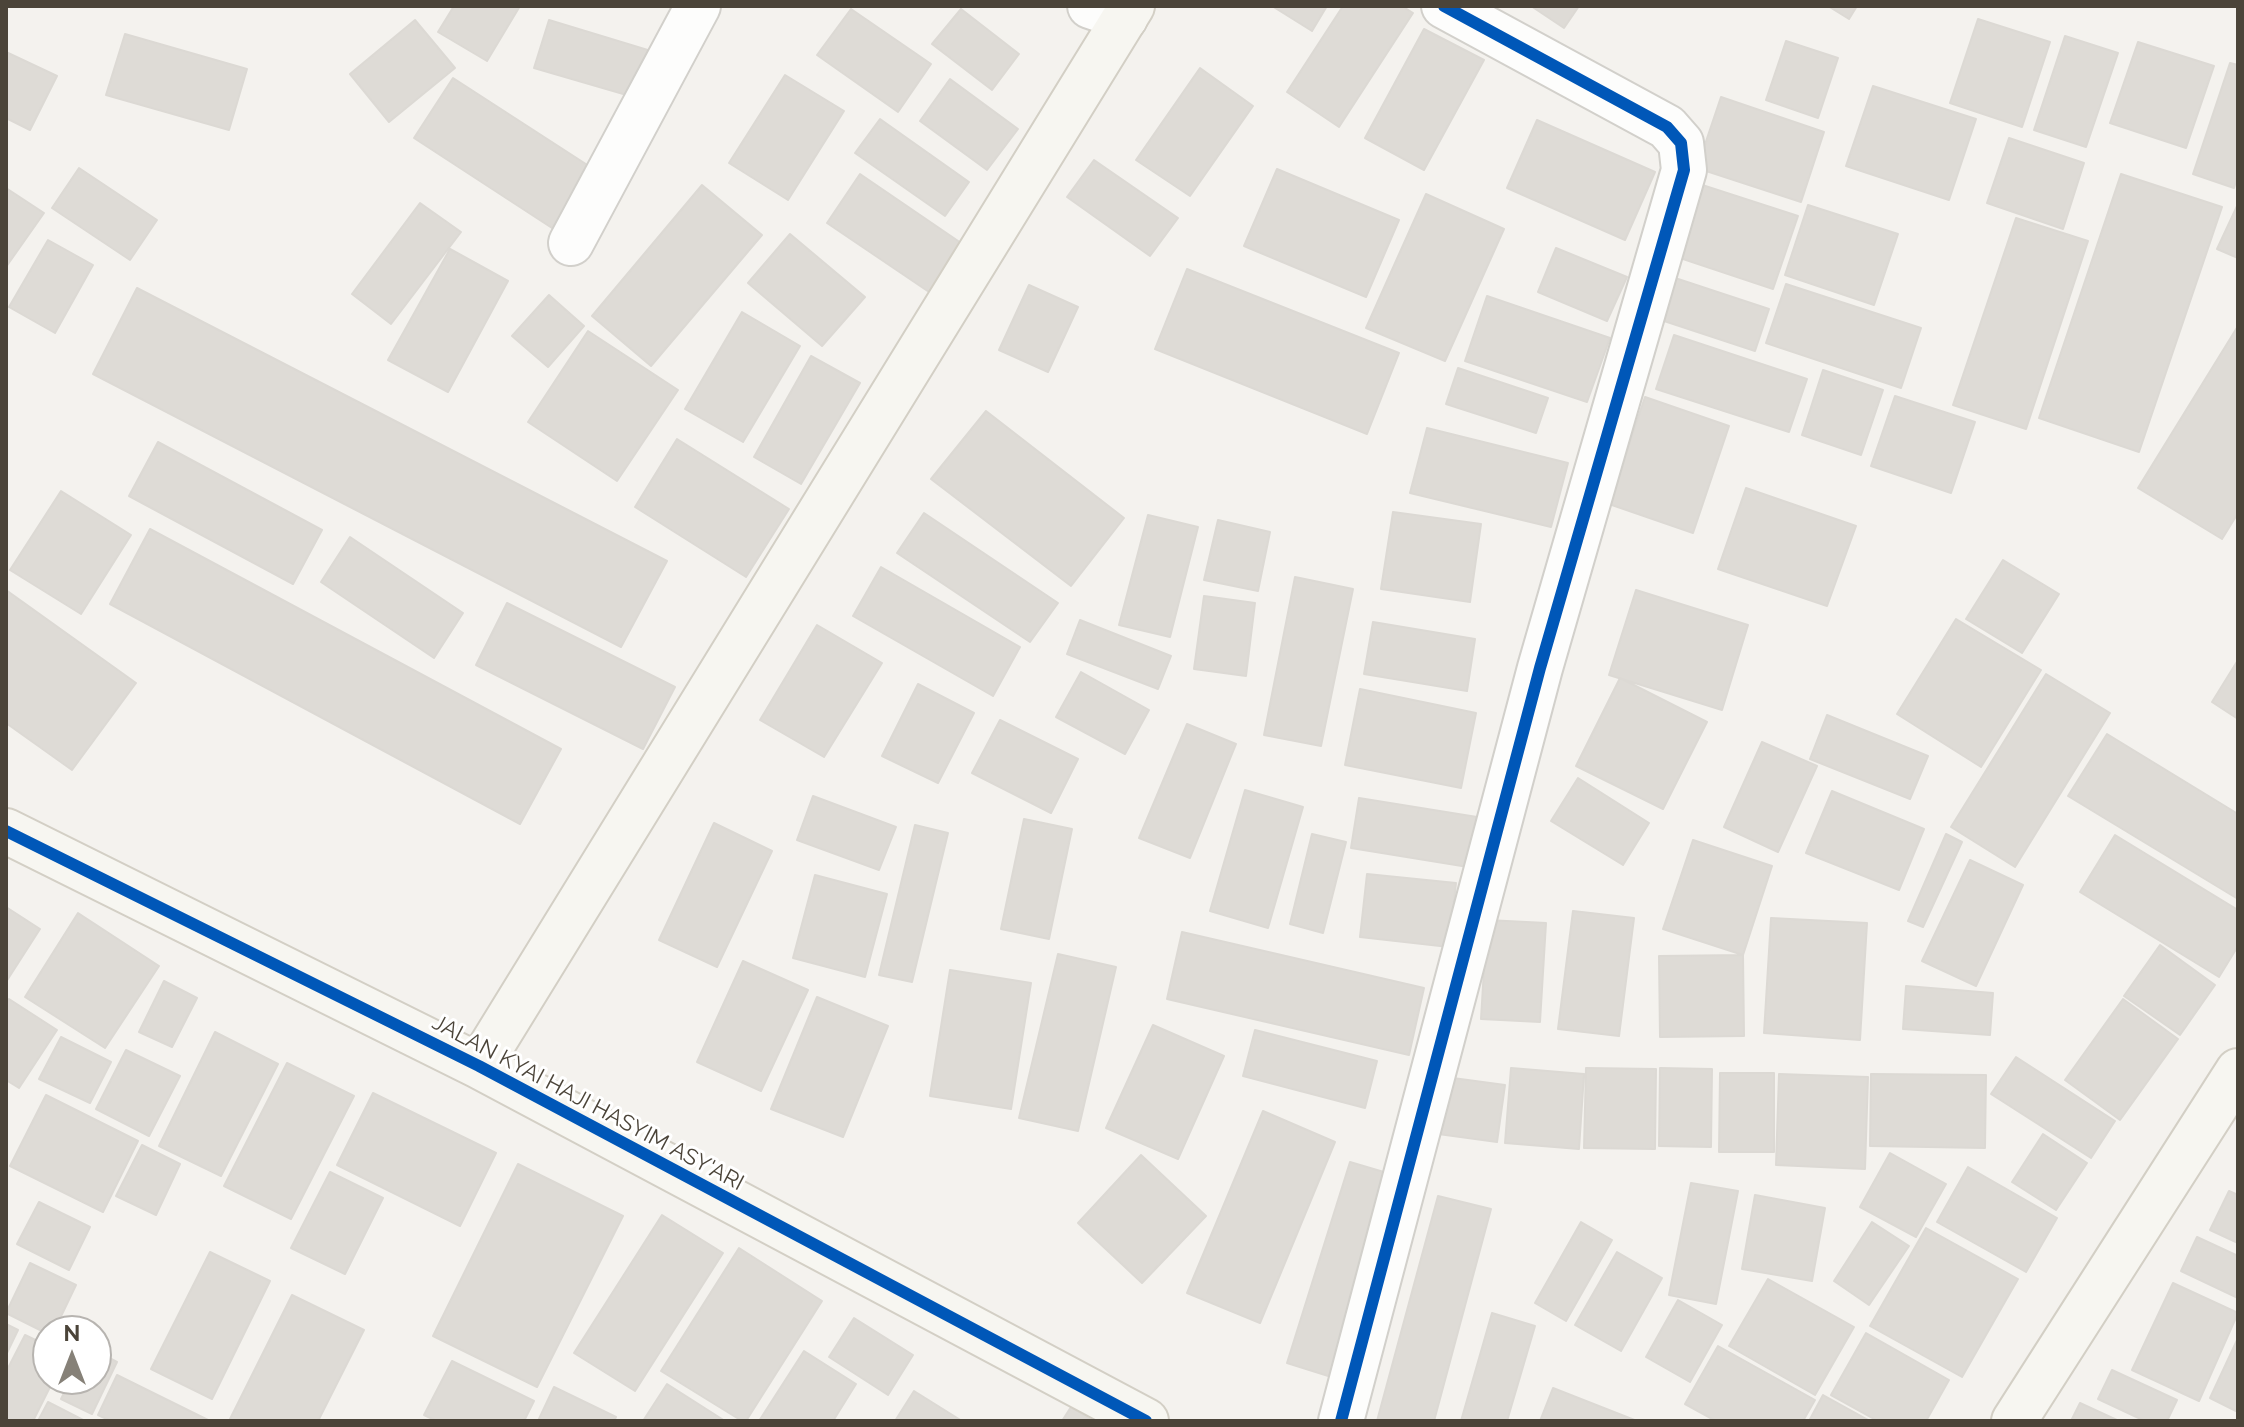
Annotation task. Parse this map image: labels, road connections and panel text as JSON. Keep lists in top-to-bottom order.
{
  "streets": {
    "street": ["JALAN KYAI HAJI HASYIM ASY'ARI"]
  },
  "north": "top"
}
